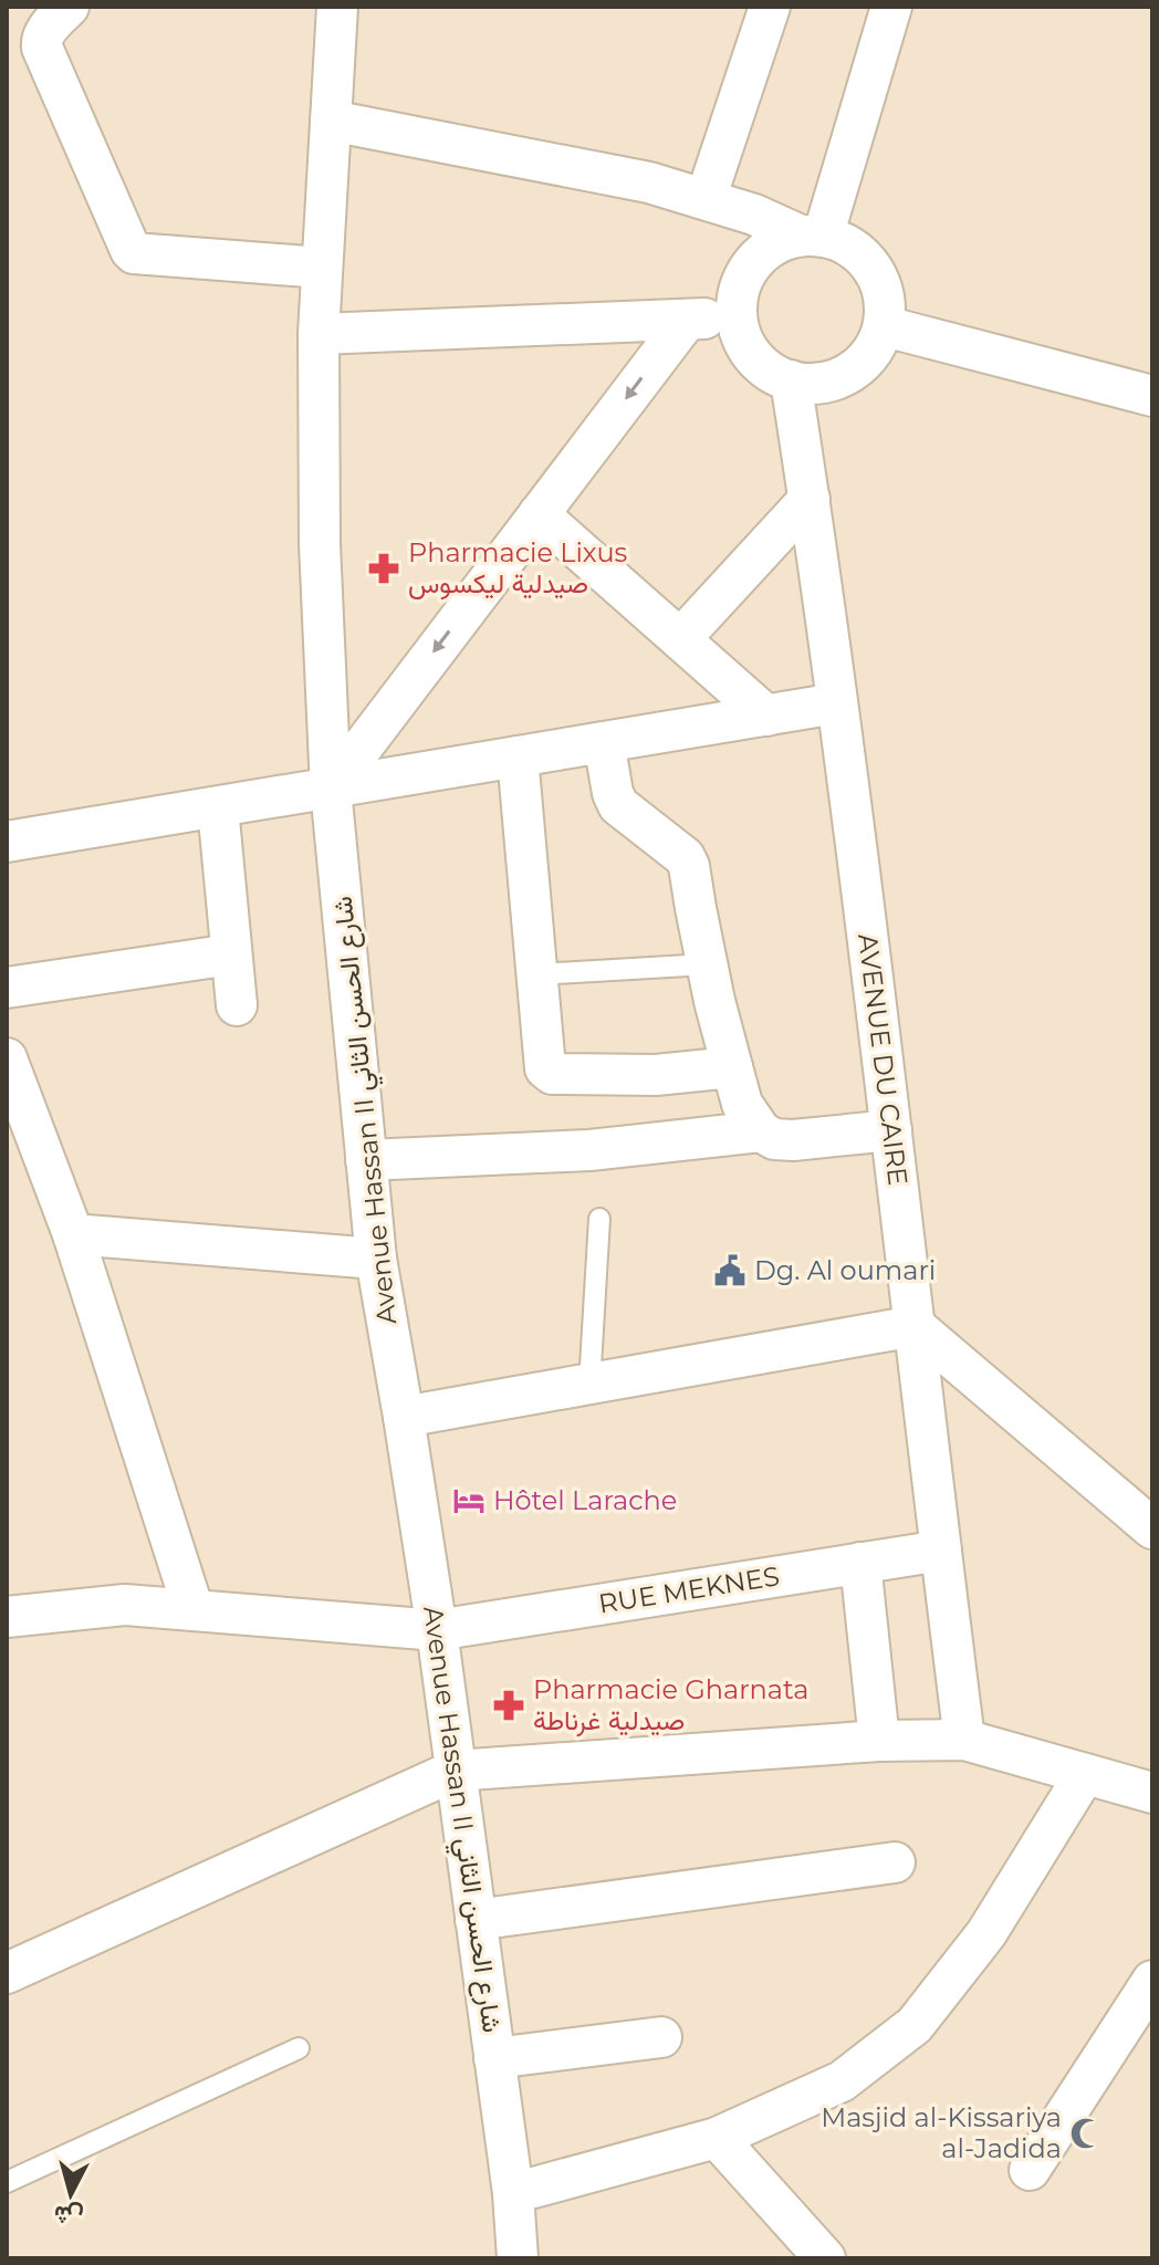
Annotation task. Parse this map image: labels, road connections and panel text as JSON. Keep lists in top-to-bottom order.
{
  "streets": {
    "street": ["AVENUE DU CAIRE", "Avenue Hassan II شارع الحسن الثاني", "RUE MEKNES"]
  },
  "crossings": [
    ["AVENUE DU CAIRE", "RUE MEKNES"],
    ["Avenue Hassan II شارع الحسن الثاني", "RUE MEKNES"]
  ],
  "places": {
    "pharmacy": ["Pharmacie Lixus صيدلية ليكسوس", "Pharmacie Gharnata صيدلية غرناطة"],
    "public building": ["Dg. Al oumari"],
    "hotel": ["Hôtel Larache"],
    "mosque": ["Masjid al-Kissariya al-Jadida"]
  },
  "north": "bottom"
}
